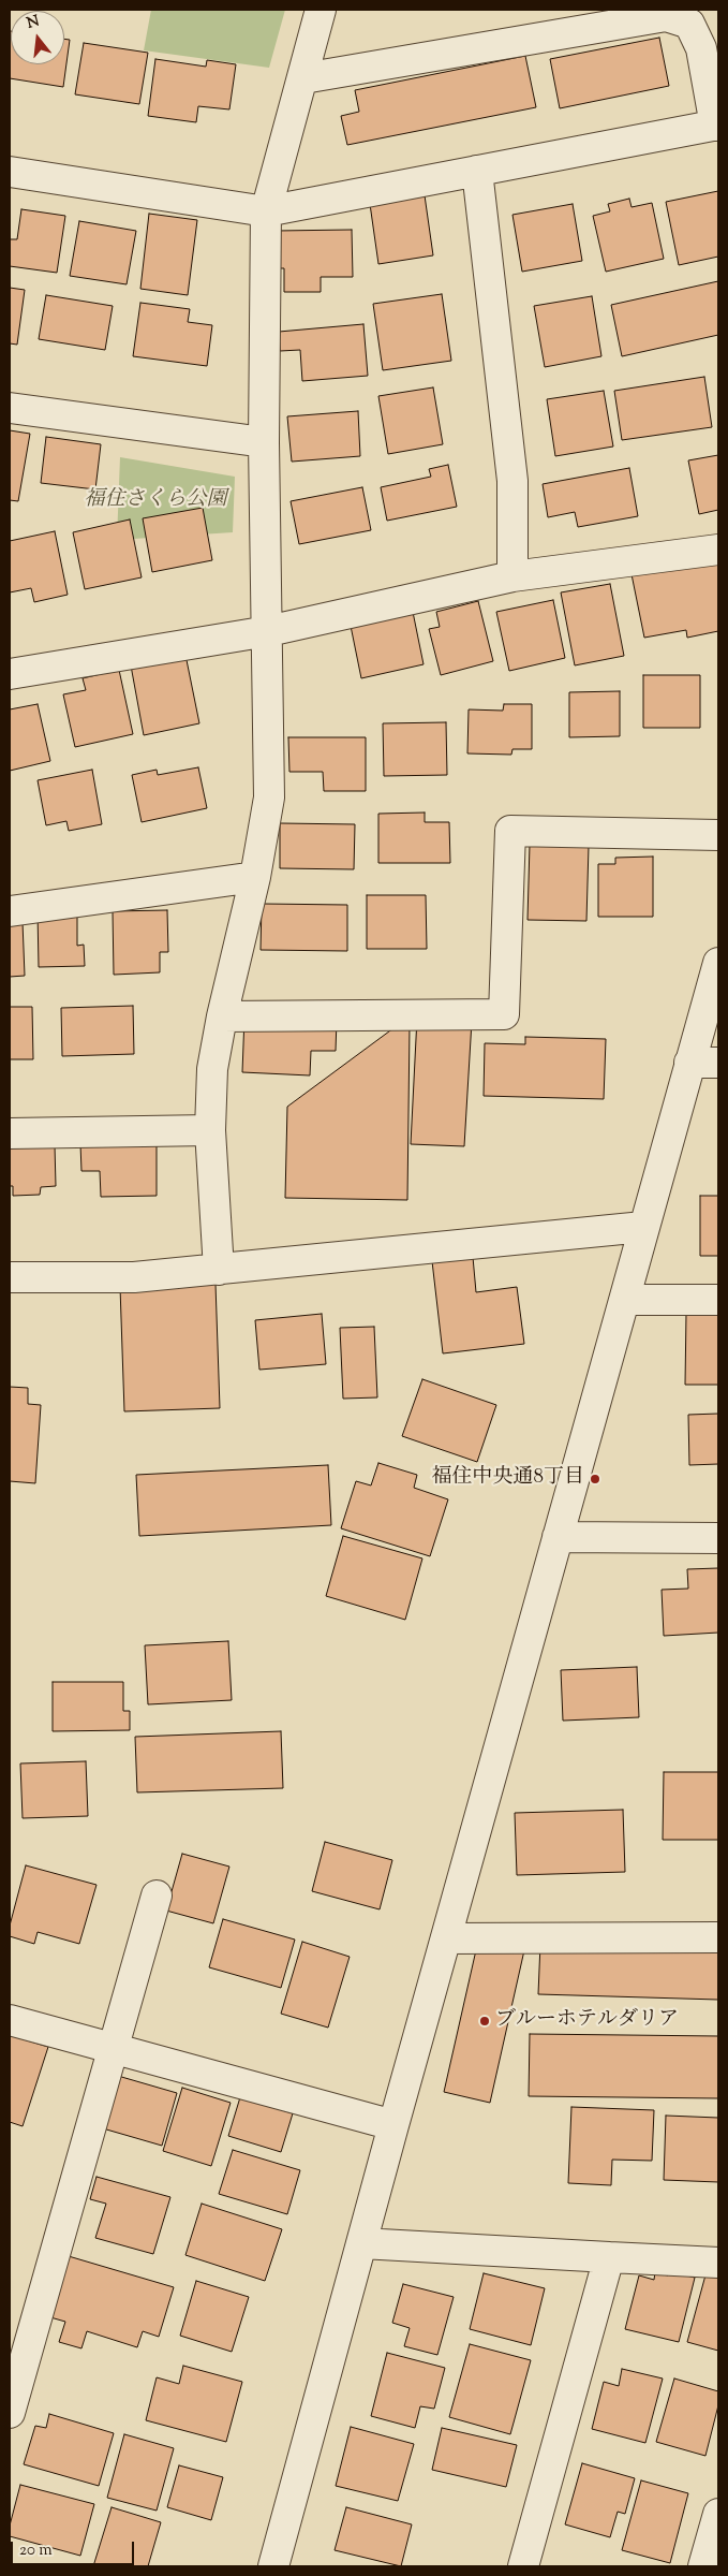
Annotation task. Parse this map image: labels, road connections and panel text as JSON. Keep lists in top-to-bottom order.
{
  "parks": ["福住さくら公園"],
  "places": ["福住中央通8丁目", "ブルーホテルダリア"],
  "scale_bar": "20 m",
  "north": "top"
}
